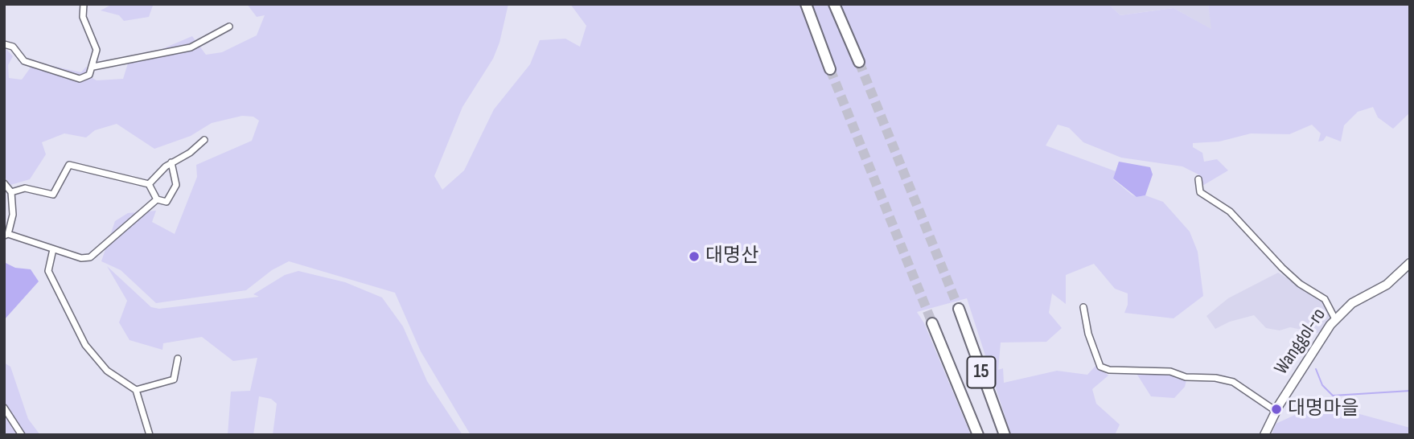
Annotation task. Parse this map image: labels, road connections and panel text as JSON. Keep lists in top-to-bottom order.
{
  "streets": {
    "highway": ["15"],
    "main road": ["Wanggol-ro"]
  },
  "places": ["대명산", "대명마을"]
}
